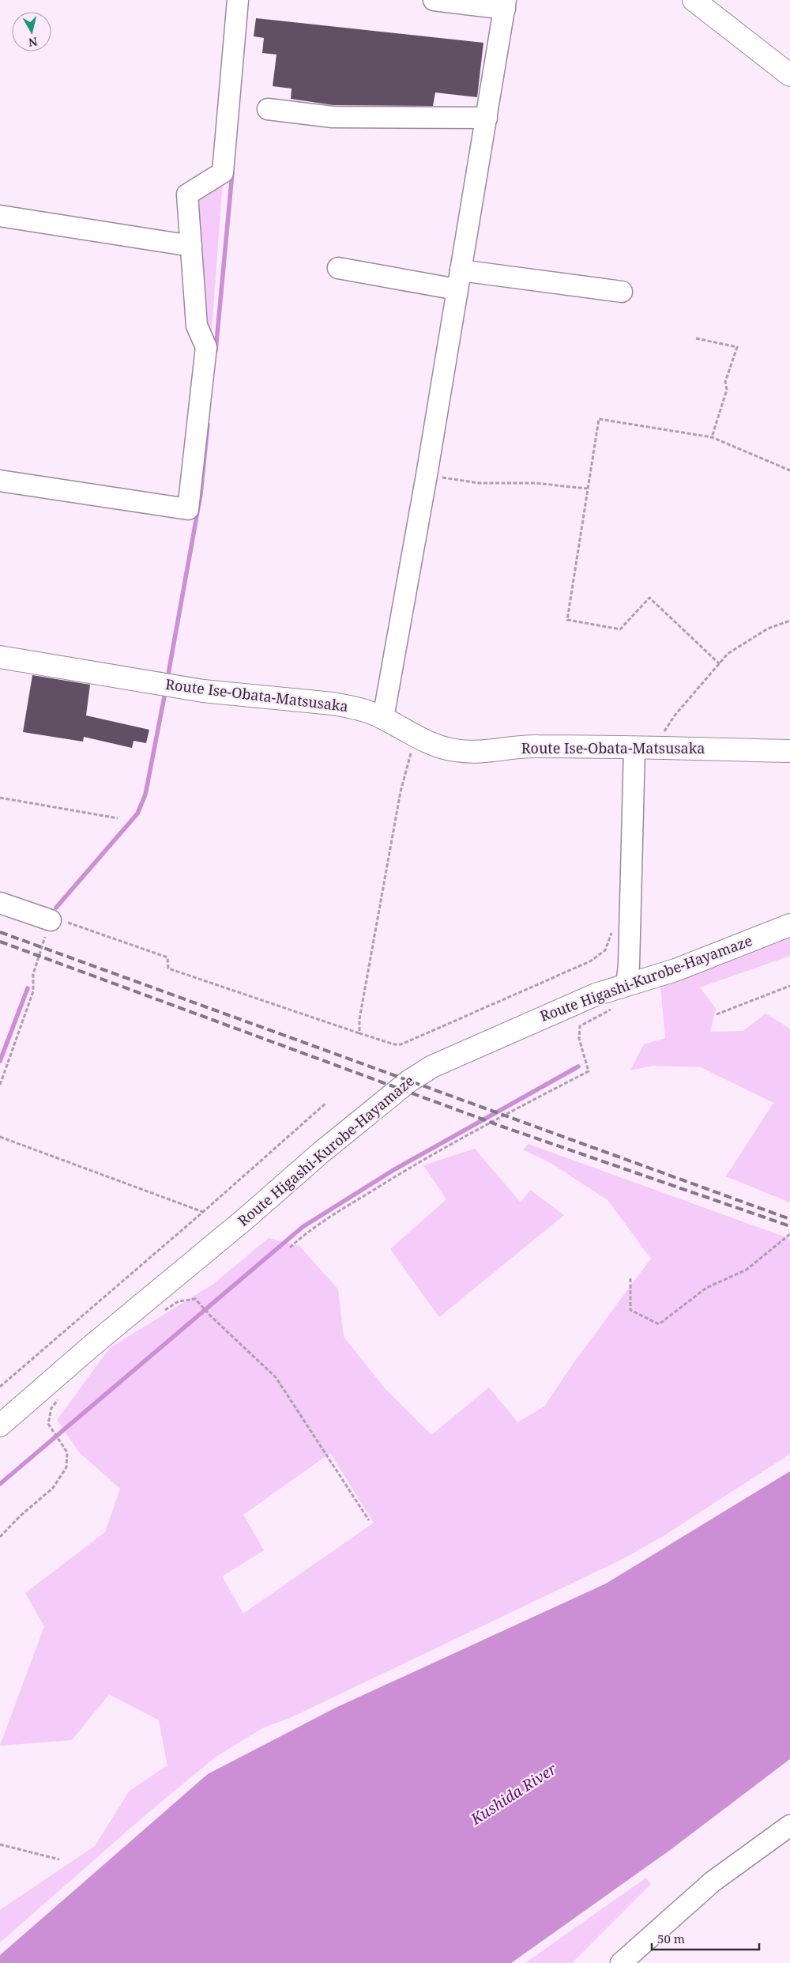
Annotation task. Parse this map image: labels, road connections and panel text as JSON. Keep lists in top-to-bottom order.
{
  "streets": {
    "main road": ["Route Ise-Obata-Matsusaka", "Route Higashi-Kurobe-Hayamaze"]
  },
  "water": ["Kushida River"],
  "scale_bar": "50 m",
  "north": "bottom"
}
